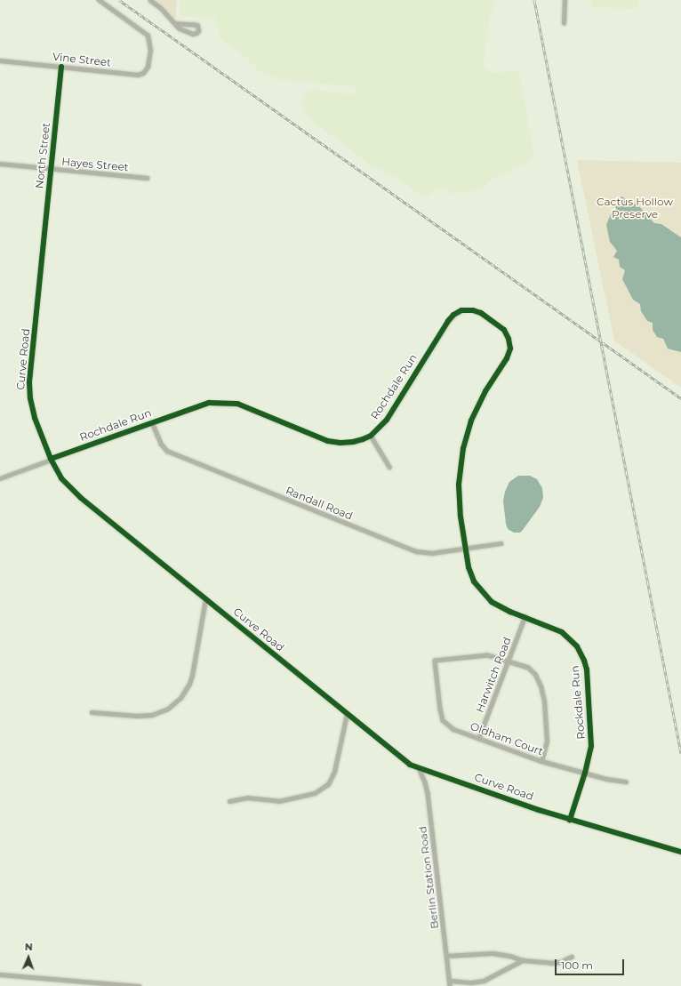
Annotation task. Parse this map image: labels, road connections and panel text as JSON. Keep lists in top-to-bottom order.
{
  "streets": {
    "street": [
      "Vine Street",
      "North Street",
      "Hayes Street",
      "Curve Road",
      "Rochdale Run",
      "Randall Road",
      "Harwitch Road",
      "Rockdale Run",
      "Oldham Court",
      "Berlin Station Road"
    ]
  },
  "crossings": [
    ["Vine Street", "North Street"],
    ["North Street", "Hayes Street"],
    ["North Street", "Curve Road"],
    ["Curve Road", "Rochdale Run"],
    ["Curve Road", "Rockdale Run"],
    ["Curve Road", "Berlin Station Road"],
    ["Rochdale Run", "Randall Road"],
    ["Rochdale Run", "Rockdale Run"],
    ["Randall Road", "Rockdale Run"],
    ["Harwitch Road", "Rockdale Run"],
    ["Harwitch Road", "Oldham Court"],
    ["Rockdale Run", "Oldham Court"]
  ],
  "parks": ["Cactus Hollow Preserve"],
  "scale_bar": "100 m",
  "north": "top"
}
